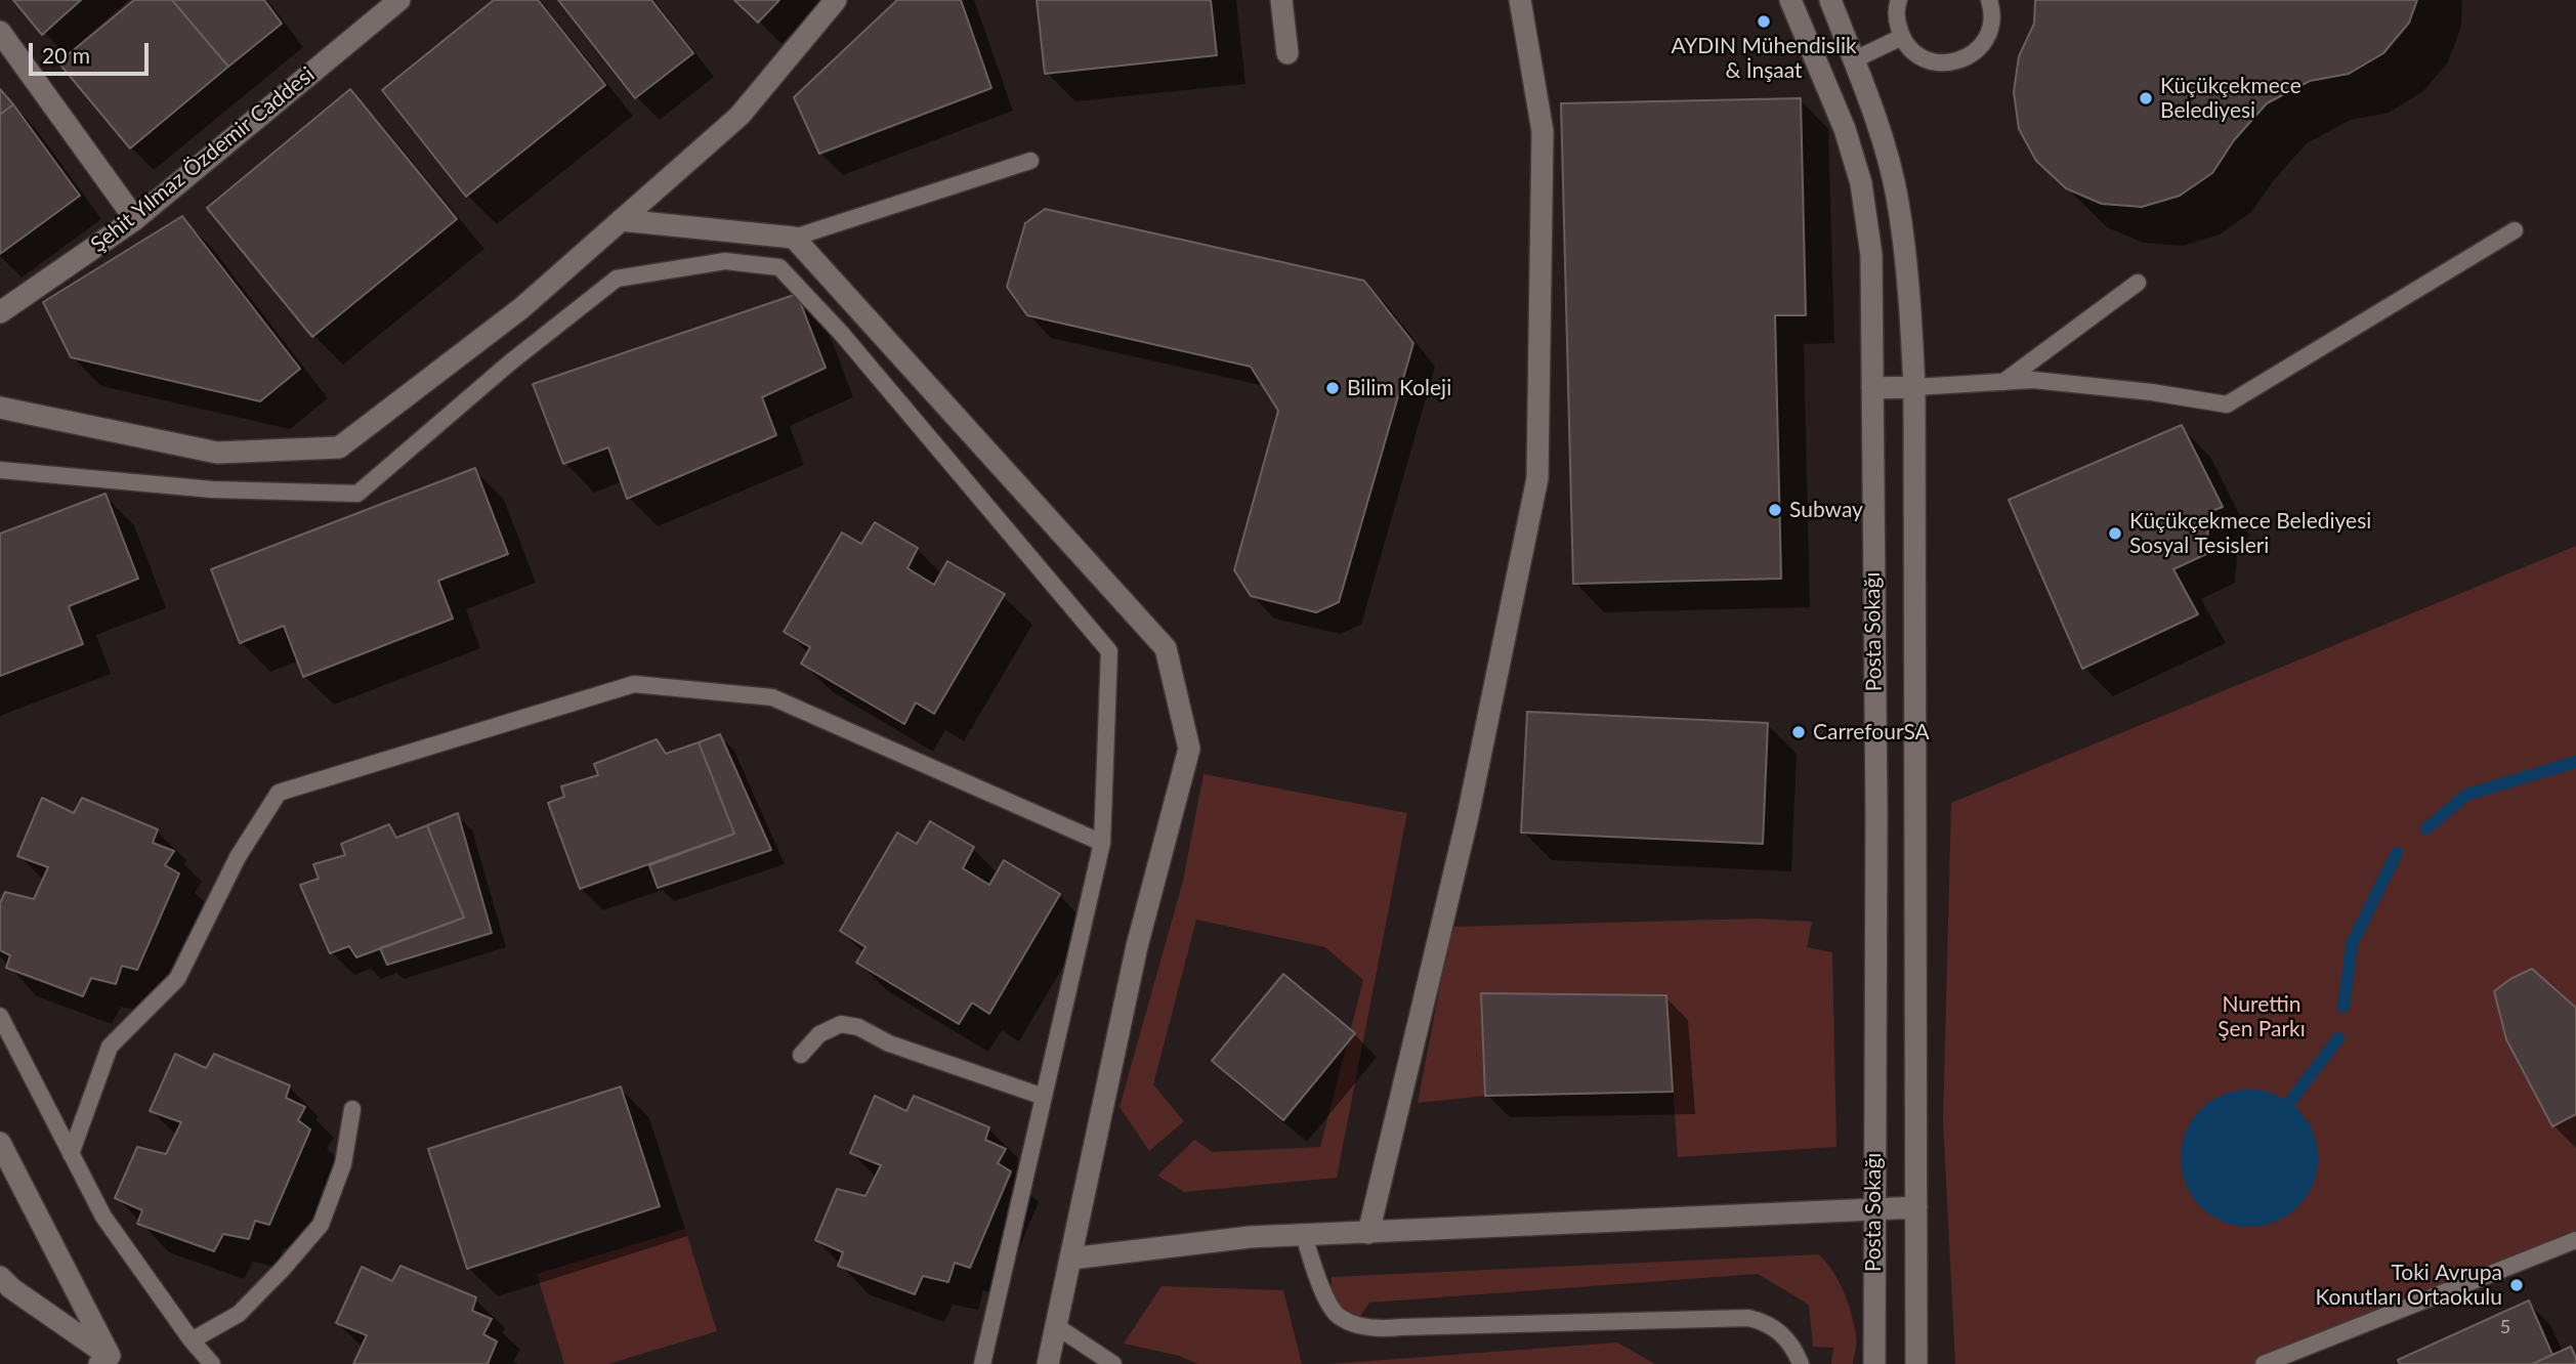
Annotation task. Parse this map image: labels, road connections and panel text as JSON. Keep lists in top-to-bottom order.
{
  "streets": {
    "street": ["Şehit Yılmaz Özdemir Caddesi", "Posta Sokağı"]
  },
  "parks": ["Nurettin Şen Parkı"],
  "places": [
    "AYDIN Mühendislik & İnşaat",
    "Küçükçekmece Belediyesi",
    "Bilim Koleji",
    "Subway",
    "Küçükçekmece Belediyesi Sosyal Tesisleri",
    "CarrefourSA",
    "Toki Avrupa Konutları Ortaokulu"
  ],
  "house_numbers": ["5"],
  "scale_bar": "20 m"
}
